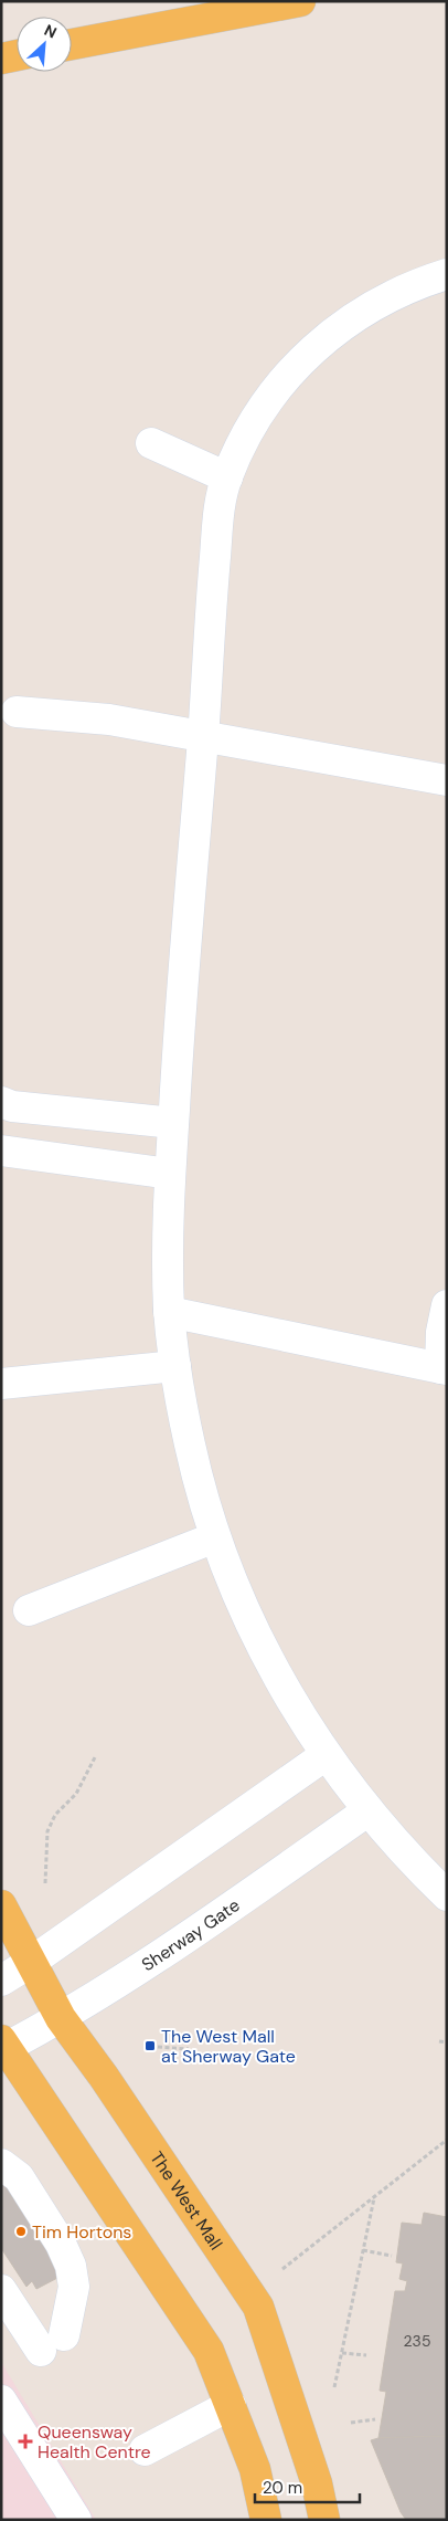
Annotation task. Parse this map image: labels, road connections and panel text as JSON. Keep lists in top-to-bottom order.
{
  "streets": {
    "main road": ["The West Mall"],
    "street": ["Sherway Gate"]
  },
  "crossings": [
    ["Sherway Gate", "The West Mall"]
  ],
  "places": {
    "transit": ["The West Mall at Sherway Gate"],
    "other": ["Tim Hortons"],
    "health": ["Queensway Health Centre"]
  },
  "house_numbers": ["235"],
  "scale_bar": "20 m",
  "north": "top right"
}
